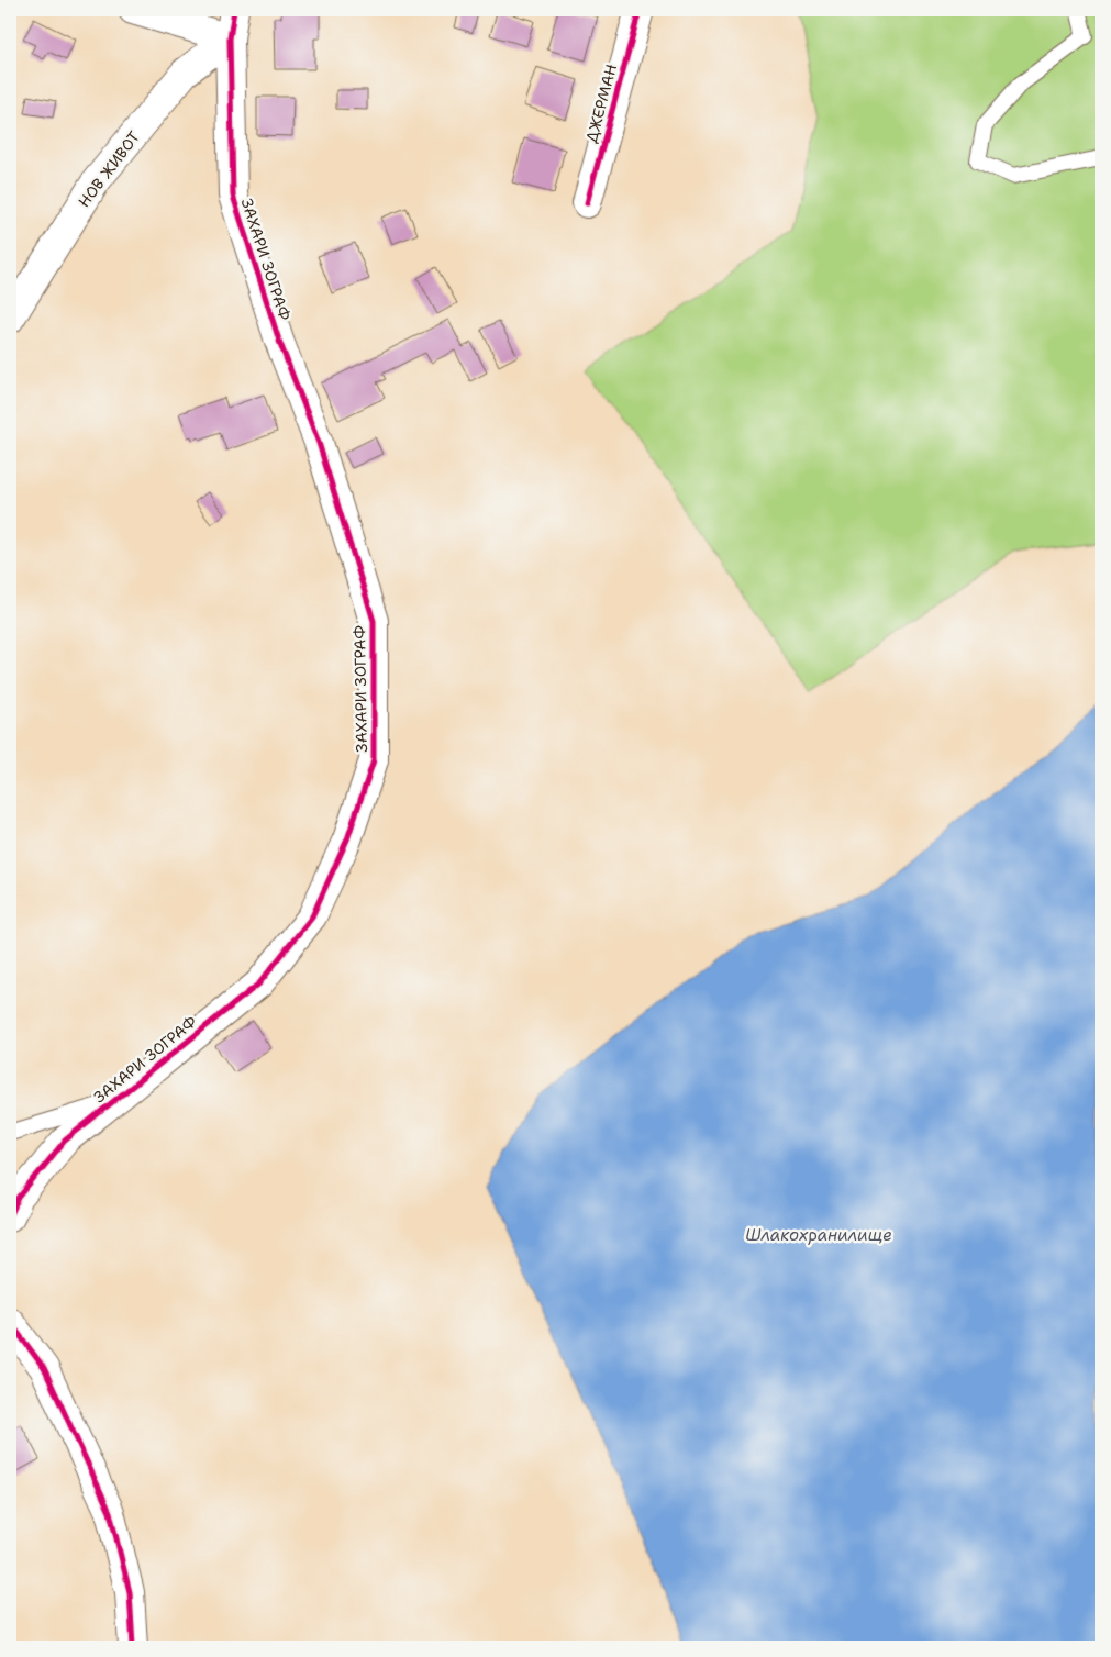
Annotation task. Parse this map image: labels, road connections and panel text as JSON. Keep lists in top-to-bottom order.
{
  "streets": {
    "street": ["ДЖЕРМАН", "НОВ ЖИВОТ", "ЗАХАРИ ЗОГРАФ"]
  },
  "crossings": [
    ["НОВ ЖИВОТ", "ЗАХАРИ ЗОГРАФ"]
  ],
  "water": ["Шлакохранилище"]
}
